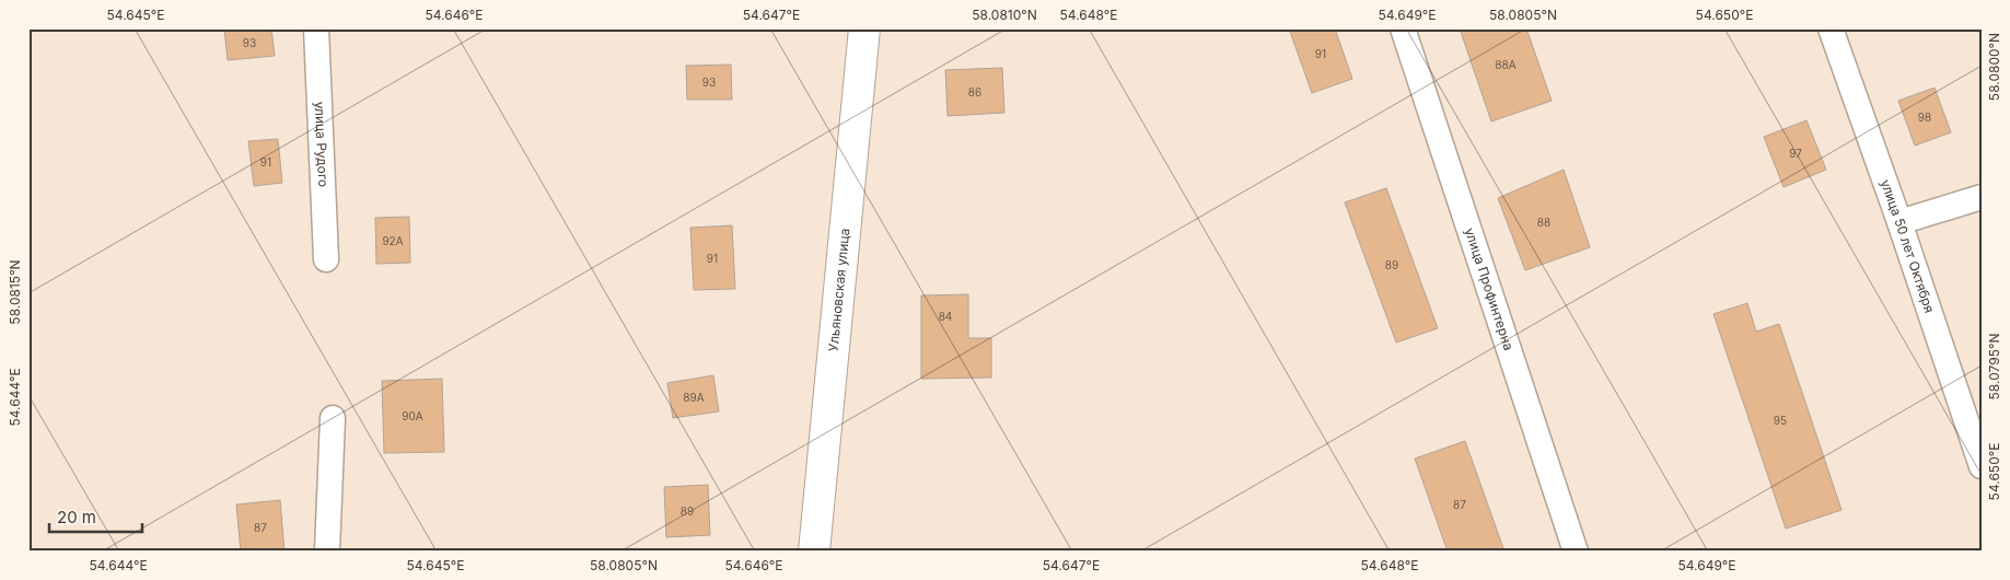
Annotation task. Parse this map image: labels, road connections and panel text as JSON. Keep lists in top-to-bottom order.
{
  "streets": {
    "street": [
      "улица Рудого",
      "улица 50 лет Октября",
      "Ульяновская улица",
      "улица Профинтерна"
    ]
  },
  "house_numbers": [
    "93",
    "91",
    "88А",
    "93",
    "86",
    "98",
    "97",
    "91",
    "88",
    "92А",
    "91",
    "89",
    "84",
    "89А",
    "90А",
    "95",
    "87",
    "89",
    "87"
  ],
  "scale_bar": "20 m",
  "coordinates": [
    "54.645°E",
    "54.646°E",
    "54.647°E",
    "58.0810°N",
    "54.648°E",
    "54.649°E",
    "58.0805°N",
    "54.650°E",
    "58.0800°N",
    "58.0815°N",
    "58.0795°N",
    "54.644°E"
  ]
}
